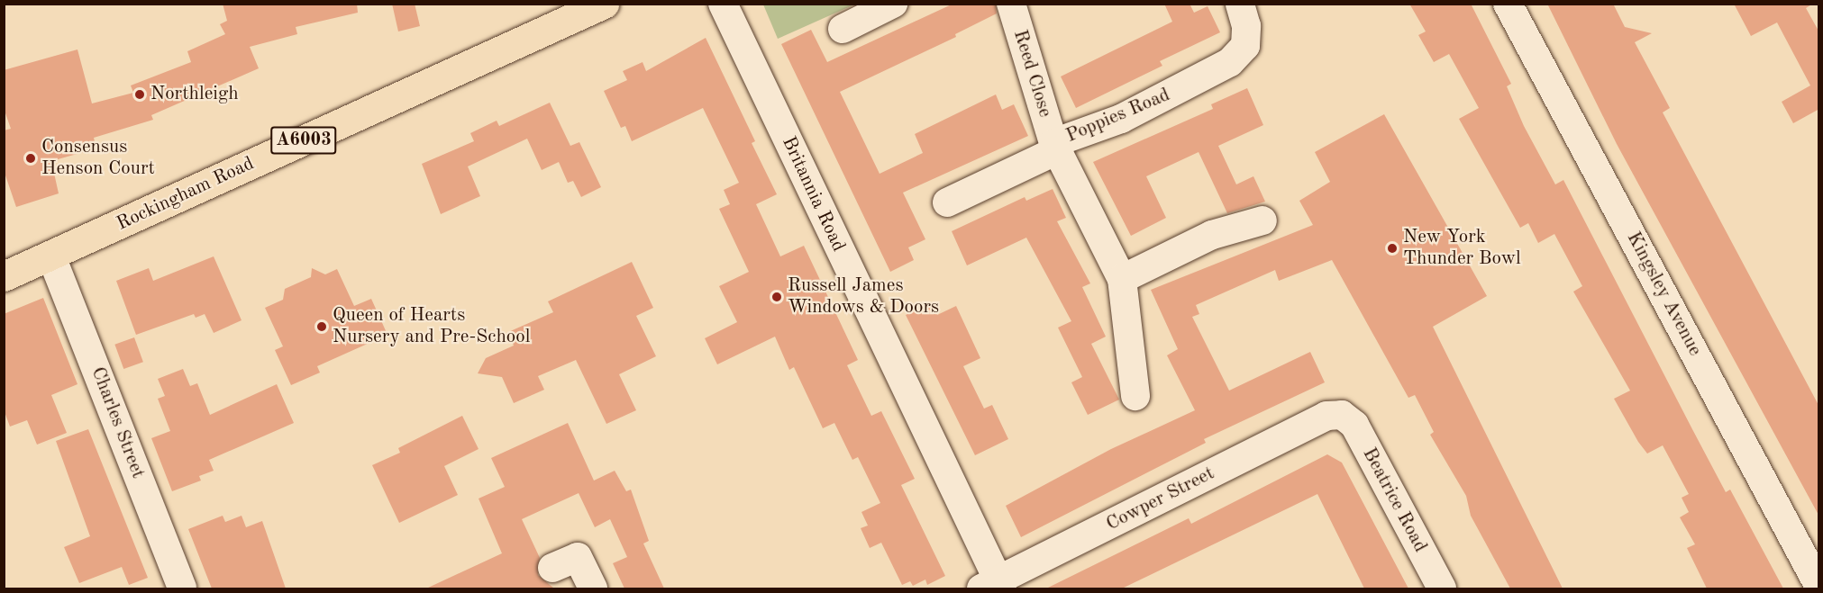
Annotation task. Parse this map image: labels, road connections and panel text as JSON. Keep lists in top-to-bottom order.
{
  "streets": {
    "main road": ["A6003", "Rockingham Road"],
    "street": [
      "Reed Close",
      "Poppies Road",
      "Britannia Road",
      "Kingsley Avenue",
      "Charles Street",
      "Cowper Street",
      "Beatrice Road"
    ]
  },
  "crossings": [
    ["Reed Close", "Poppies Road"],
    ["Rockingham Road", "Charles Street"],
    ["Britannia Road", "Cowper Street"],
    ["Cowper Street", "Beatrice Road"]
  ],
  "places": [
    "Northleigh",
    "Consensus Henson Court",
    "New York Thunder Bowl",
    "Russell James Windows & Doors",
    "Queen of Hearts Nursery and Pre-School"
  ]
}
